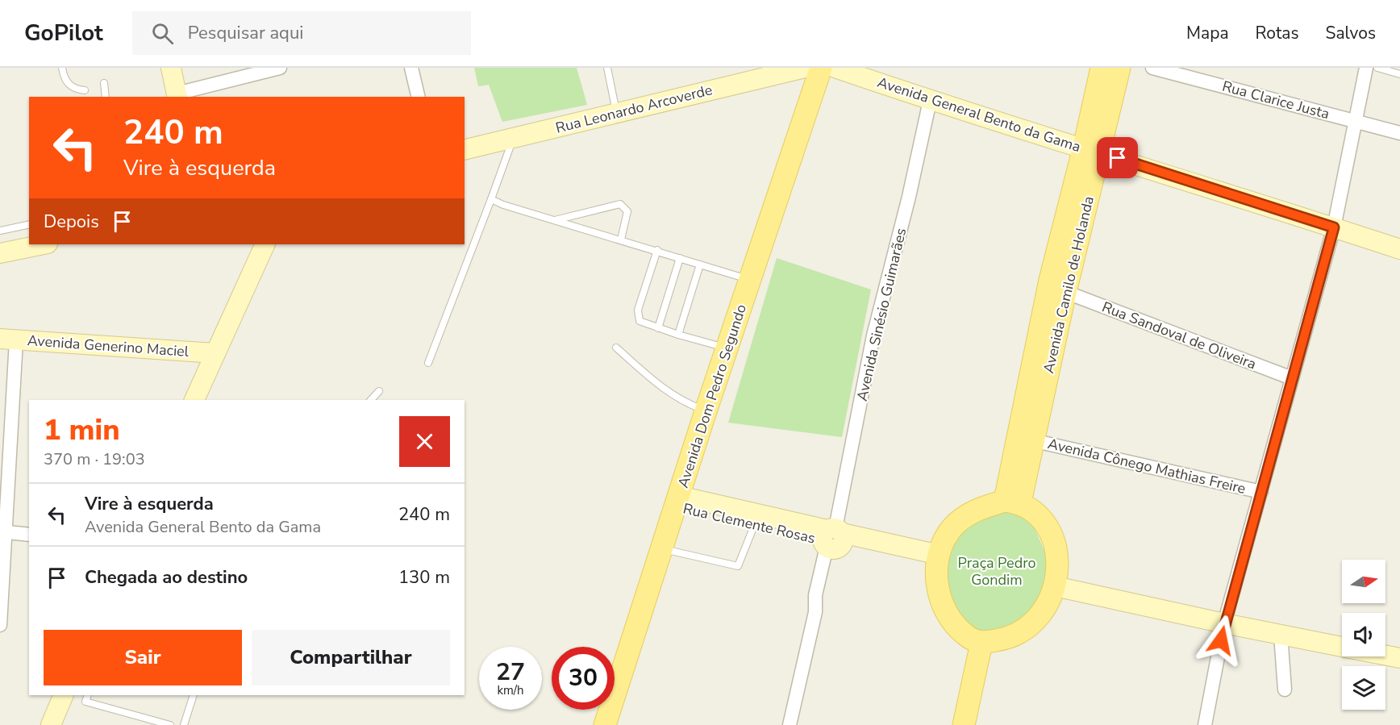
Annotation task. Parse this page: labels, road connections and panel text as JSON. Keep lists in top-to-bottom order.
{
  "streets": {
    "main road": ["Avenida Camilo de Holanda", "Avenida Dom Pedro Segundo"],
    "street": [
      "Rua Clarice Justa",
      "Rua Leonardo Arcoverde",
      "Avenida General Bento da Gama",
      "Avenida Sinésio Guimarães",
      "Rua Sandoval de Oliveira",
      "Avenida Generino Maciel",
      "Avenida Cônego Mathias Freire",
      "Rua Clemente Rosas"
    ]
  },
  "crossings": [
    ["Avenida General Bento da Gama", "Avenida Camilo de Holanda"],
    ["Avenida General Bento da Gama", "Avenida Sinésio Guimarães"],
    ["Avenida Camilo de Holanda", "Rua Sandoval de Oliveira"],
    ["Avenida Camilo de Holanda", "Avenida Cônego Mathias Freire"],
    ["Avenida Camilo de Holanda", "Rua Clemente Rosas"],
    ["Avenida Sinésio Guimarães", "Rua Clemente Rosas"],
    ["Avenida Dom Pedro Segundo", "Rua Clemente Rosas"]
  ],
  "parks": ["Praça Pedro Gondim"],
  "north": "right",
  "page": {
    "header": "GoPilot",
    "search": "Pesquisar aqui",
    "nav": ["Mapa", "Rotas", "Salvos"],
    "turn": ["240 m", "Vire à esquerda"],
    "then": "Depois",
    "heading": ["1 min", "370 m · 19:03"],
    "list": [
      {
        "name": "Vire à esquerda",
        "note": "Avenida General Bento da Gama",
        "value": "240 m"
      },
      {
        "name": "Chegada ao destino",
        "value": "130 m"
      }
    ],
    "buttons": ["Sair", "Compartilhar"],
    "speed": "27 km/h",
    "limit": "30"
  }
}
